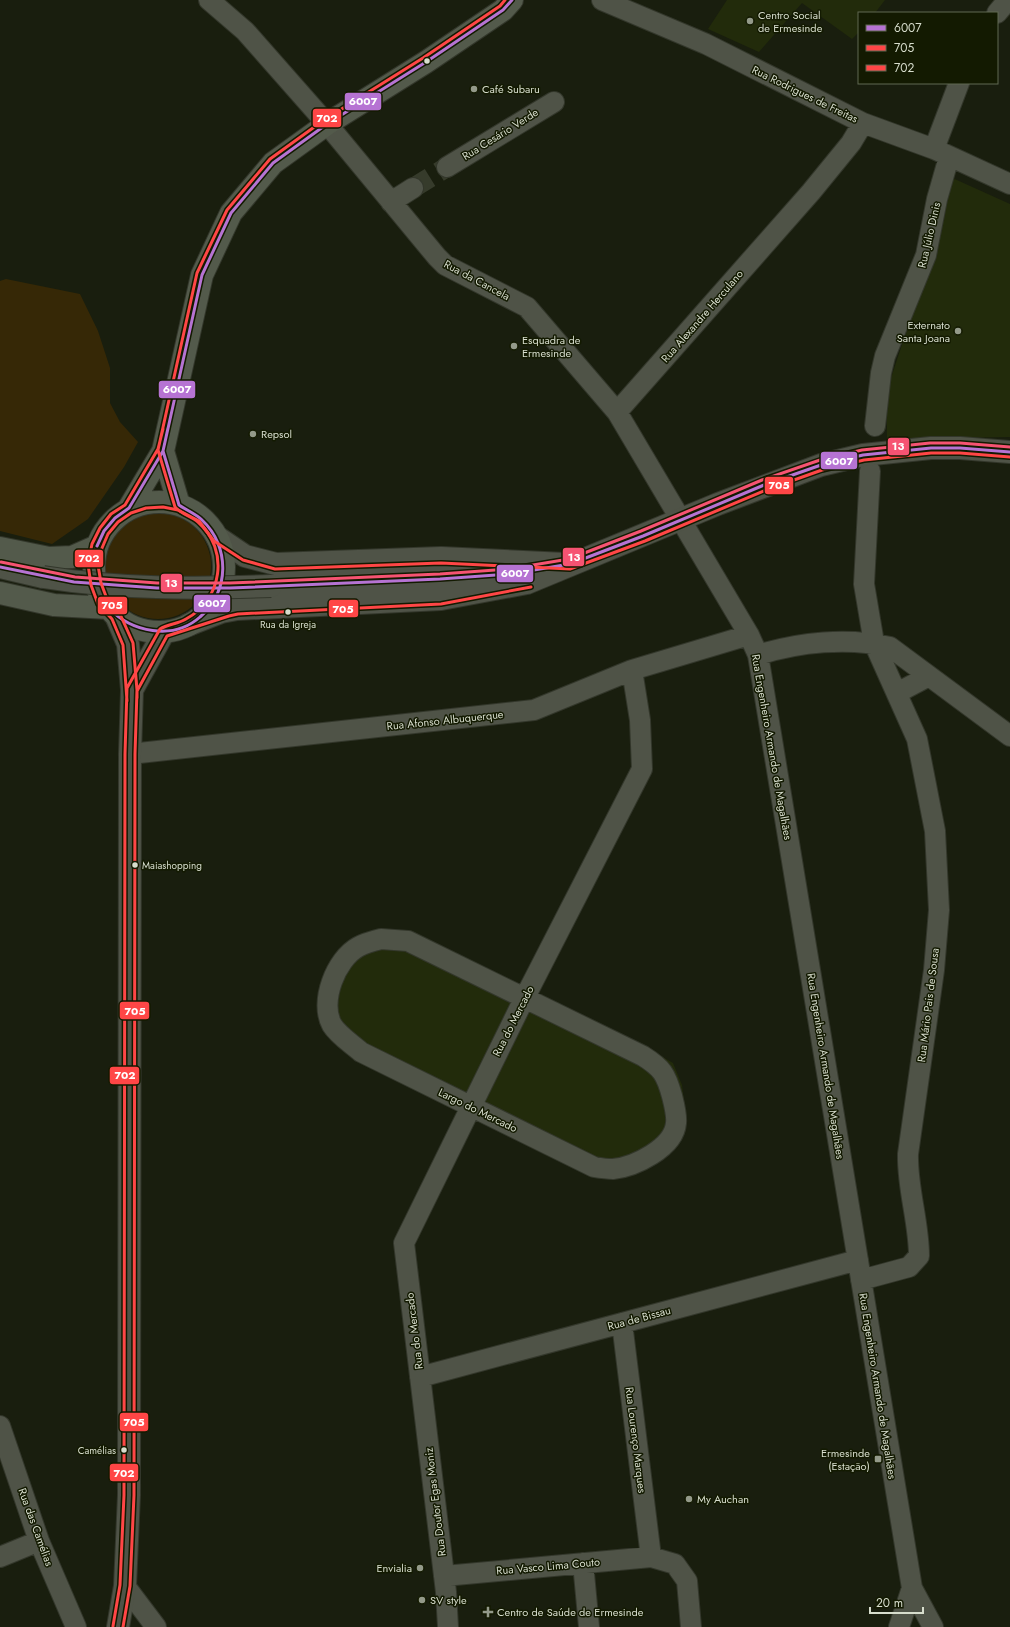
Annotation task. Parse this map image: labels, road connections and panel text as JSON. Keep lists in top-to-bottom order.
{
  "streets": {
    "street": [
      "Rua Rodrigues de Freitas",
      "Rua Cesário Verde",
      "Rua Júlio Dinis",
      "Rua da Cancela",
      "Rua Alexandre Herculano",
      "Rua Afonso Albuquerque",
      "Rua Engenheiro Armando de Magalhães",
      "Rua Mário Pais de Sousa",
      "Rua do Mercado",
      "Largo do Mercado",
      "Rua de Bissau",
      "Rua Lourenço Marques",
      "Rua Doutor Egas Moniz",
      "Rua das Camélias",
      "Rua Vasco Lima Couto"
    ]
  },
  "crossings": [
    ["Rua Rodrigues de Freitas", "Rua Júlio Dinis"],
    ["Rua Rodrigues de Freitas", "Rua Alexandre Herculano"],
    ["Rua da Cancela", "Rua Alexandre Herculano"],
    ["Rua Afonso Albuquerque", "Rua Engenheiro Armando de Magalhães"],
    ["Rua Afonso Albuquerque", "Rua do Mercado"],
    ["Rua Engenheiro Armando de Magalhães", "Rua Mário Pais de Sousa"],
    ["Rua Engenheiro Armando de Magalhães", "Rua de Bissau"],
    ["Rua do Mercado", "Largo do Mercado"],
    ["Rua do Mercado", "Rua de Bissau"],
    ["Rua do Mercado", "Rua Doutor Egas Moniz"],
    ["Rua de Bissau", "Rua Lourenço Marques"],
    ["Rua de Bissau", "Rua Doutor Egas Moniz"],
    ["Rua Lourenço Marques", "Rua Vasco Lima Couto"],
    ["Rua Doutor Egas Moniz", "Rua Vasco Lima Couto"]
  ],
  "places": {
    "other": [
      "Centro Social de Ermesinde",
      "Café Subaru",
      "Externato Santa Joana",
      "Esquadra de Ermesinde",
      "Repsol",
      "Rua da Igreja",
      "Maiashopping",
      "Camélias",
      "My Auchan",
      "Envialia",
      "SV style"
    ],
    "transit": ["Ermesinde (Estação)"],
    "health": ["Centro de Saúde de Ermesinde"]
  },
  "lines": [
    "transit line 6007",
    "transit line 702",
    "transit line 13",
    "transit line 705"
  ],
  "legend": ["6007", "705", "702"],
  "scale_bar": "20 m"
}
